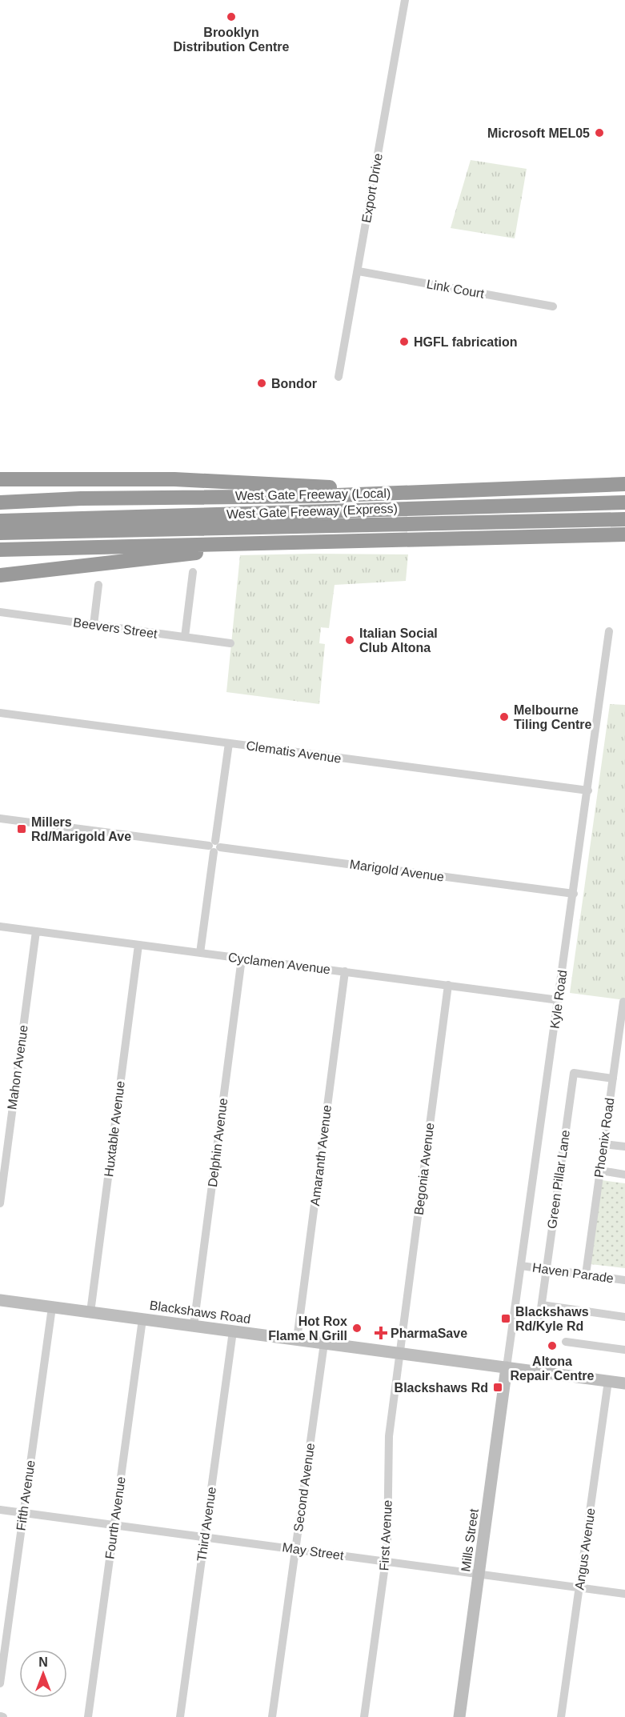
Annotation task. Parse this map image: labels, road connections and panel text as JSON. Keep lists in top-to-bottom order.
{
  "streets": {
    "highway": ["West Gate Freeway (Local)", "West Gate Freeway (Express)"],
    "main road": ["Blackshaws Road", "Mills Street"],
    "street": [
      "Export Drive",
      "Link Court",
      "Beevers Street",
      "Clematis Avenue",
      "Marigold Avenue",
      "Cyclamen Avenue",
      "Kyle Road",
      "Mahon Avenue",
      "Huxtable Avenue",
      "Phoenix Road",
      "Delphin Avenue",
      "Amaranth Avenue",
      "Begonia Avenue",
      "Green Pillar Lane",
      "Haven Parade",
      "Second Avenue",
      "Fifth Avenue",
      "Fourth Avenue",
      "Third Avenue",
      "First Avenue",
      "Angus Avenue",
      "May Street"
    ]
  },
  "crossings": [
    ["Export Drive", "Link Court"],
    ["Clematis Avenue", "Kyle Road"],
    ["Marigold Avenue", "Kyle Road"],
    ["Cyclamen Avenue", "Kyle Road"],
    ["Cyclamen Avenue", "Mahon Avenue"],
    ["Cyclamen Avenue", "Huxtable Avenue"],
    ["Cyclamen Avenue", "Delphin Avenue"],
    ["Cyclamen Avenue", "Amaranth Avenue"],
    ["Cyclamen Avenue", "Begonia Avenue"],
    ["Kyle Road", "Haven Parade"],
    ["Kyle Road", "Blackshaws Road"],
    ["Kyle Road", "Mills Street"],
    ["Huxtable Avenue", "Blackshaws Road"],
    ["Phoenix Road", "Green Pillar Lane"],
    ["Phoenix Road", "Haven Parade"],
    ["Delphin Avenue", "Blackshaws Road"],
    ["Amaranth Avenue", "Blackshaws Road"],
    ["Begonia Avenue", "Blackshaws Road"],
    ["Begonia Avenue", "First Avenue"],
    ["Green Pillar Lane", "Haven Parade"],
    ["Blackshaws Road", "Second Avenue"],
    ["Blackshaws Road", "Fifth Avenue"],
    ["Blackshaws Road", "Fourth Avenue"],
    ["Blackshaws Road", "Third Avenue"],
    ["Blackshaws Road", "First Avenue"],
    ["Blackshaws Road", "Mills Street"],
    ["Blackshaws Road", "Angus Avenue"],
    ["Second Avenue", "May Street"],
    ["Fifth Avenue", "May Street"],
    ["Fourth Avenue", "May Street"],
    ["Third Avenue", "May Street"],
    ["First Avenue", "May Street"],
    ["Mills Street", "May Street"],
    ["Angus Avenue", "May Street"]
  ],
  "places": {
    "other": [
      "Brooklyn Distribution Centre",
      "Microsoft MEL05",
      "HGFL fabrication",
      "Bondor",
      "Italian Social Club Altona",
      "Melbourne Tiling Centre",
      "Hot Rox Flame N Grill",
      "Altona Repair Centre"
    ],
    "transit": ["Millers Rd/Marigold Ave", "Blackshaws Rd/Kyle Rd", "Blackshaws Rd"],
    "health": ["PharmaSave"]
  },
  "north": "top"
}
